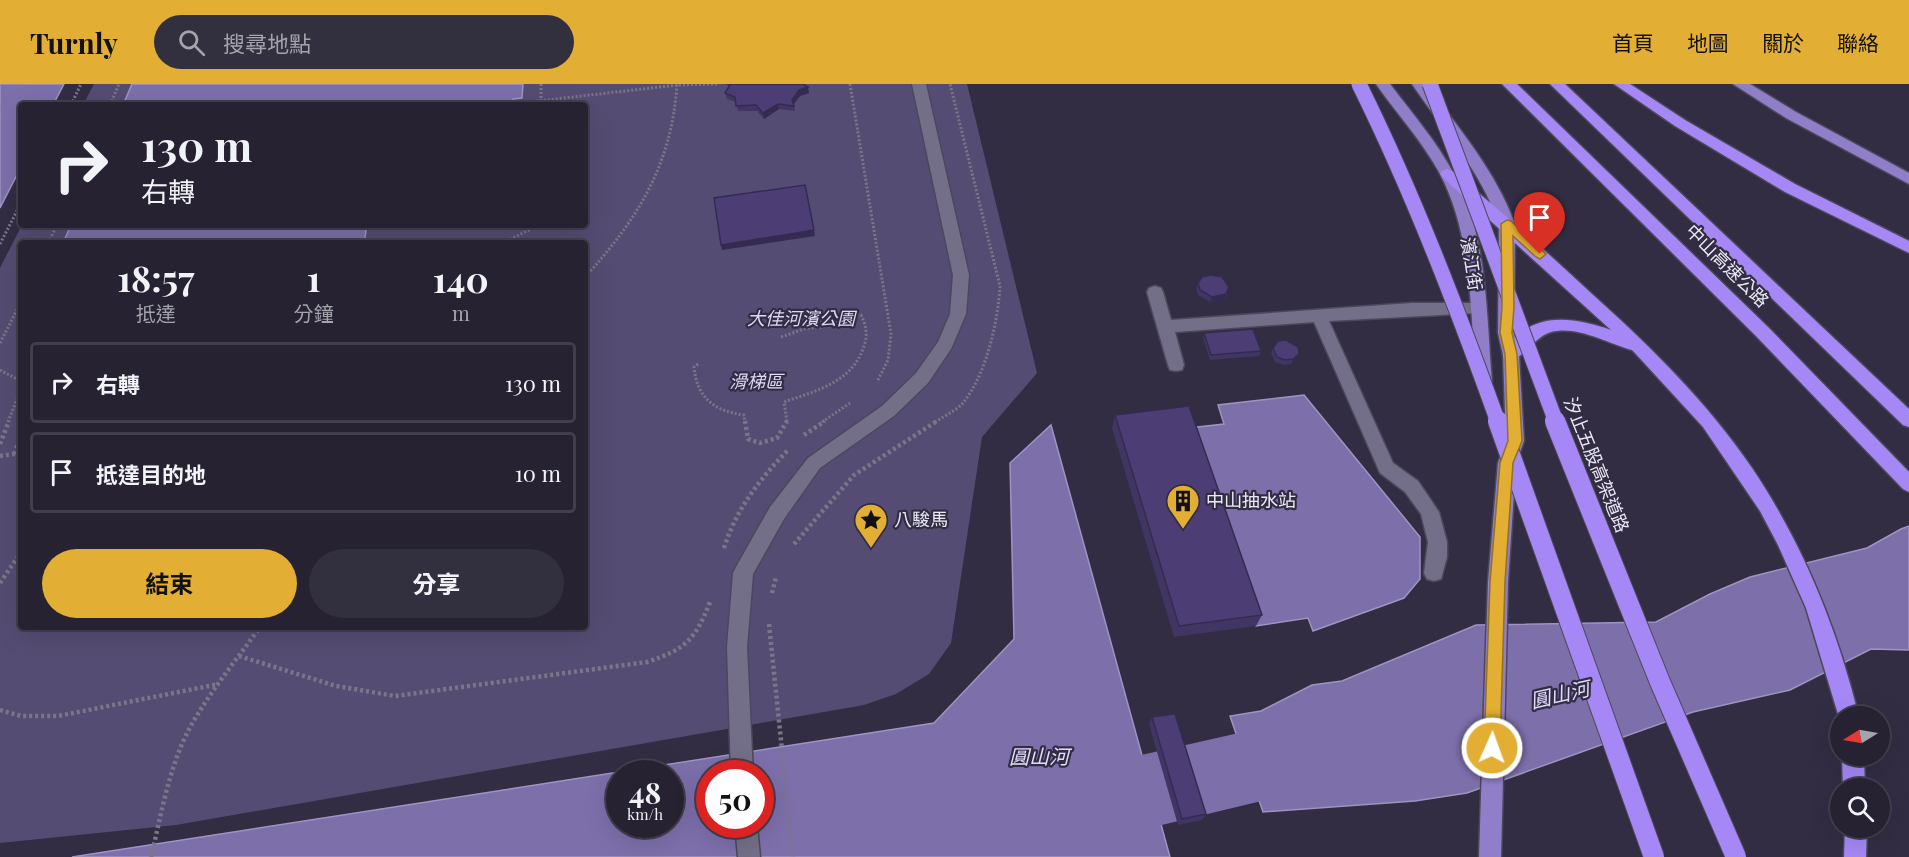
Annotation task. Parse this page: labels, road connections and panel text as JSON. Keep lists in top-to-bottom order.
{
  "streets": {
    "highway": ["中山高速公路", "汐止五股高架道路"],
    "main road": ["濱江街"]
  },
  "water": ["圓山河"],
  "parks": ["大佳河濱公園", "滑梯區"],
  "places": {
    "building": ["中山抽水站"],
    "place": ["八駿馬"]
  },
  "north": "left",
  "page": {
    "header": "Turnly",
    "search": "搜尋地點",
    "nav": [
      "首頁",
      "地圖",
      "關於",
      "聯絡"
    ],
    "turn": ["130 m", "右轉"],
    "eta": [
      "18:57",
      "抵達",
      "1",
      "分鐘",
      "140",
      "m"
    ],
    "list": [
      {
        "name": "右轉",
        "value": "130 m"
      },
      {
        "name": "抵達目的地",
        "value": "10 m"
      }
    ],
    "buttons": ["結束", "分享"],
    "speed": "48 km/h",
    "limit": "50"
  }
}
